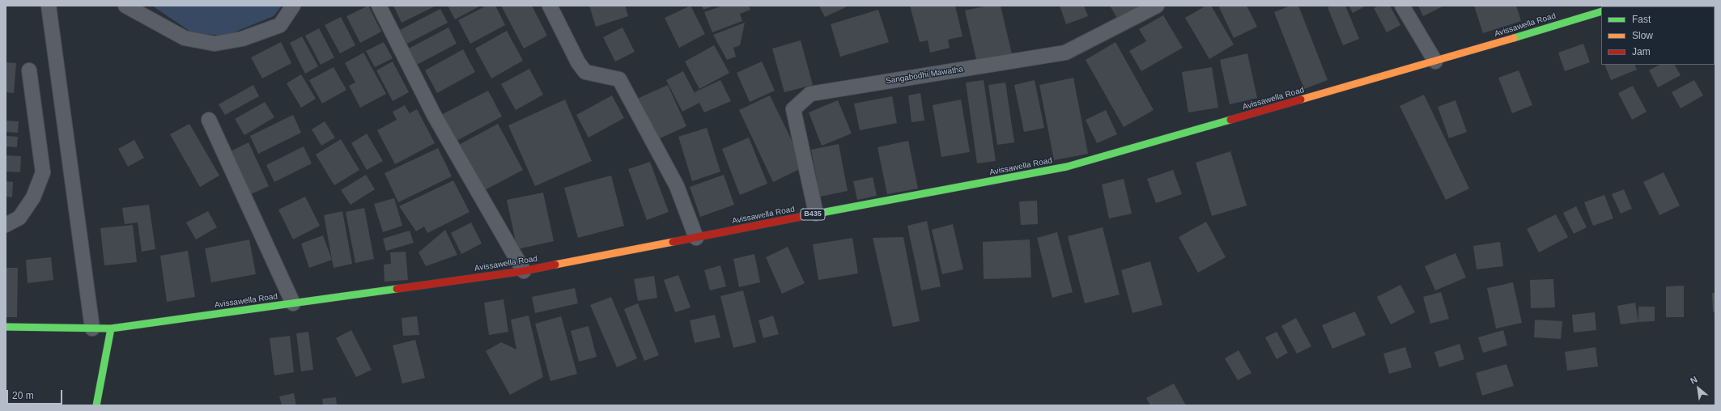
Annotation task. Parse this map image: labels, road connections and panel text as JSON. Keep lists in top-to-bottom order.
{
  "streets": {
    "main road": ["Avissawella Road", "B435"],
    "street": ["Sangabodhi Mawatha"]
  },
  "crossings": [
    ["Avissawella Road", "Sangabodhi Mawatha"]
  ],
  "legend": ["Fast", "Slow", "Jam"],
  "scale_bar": "20 m",
  "north": "top left"
}
